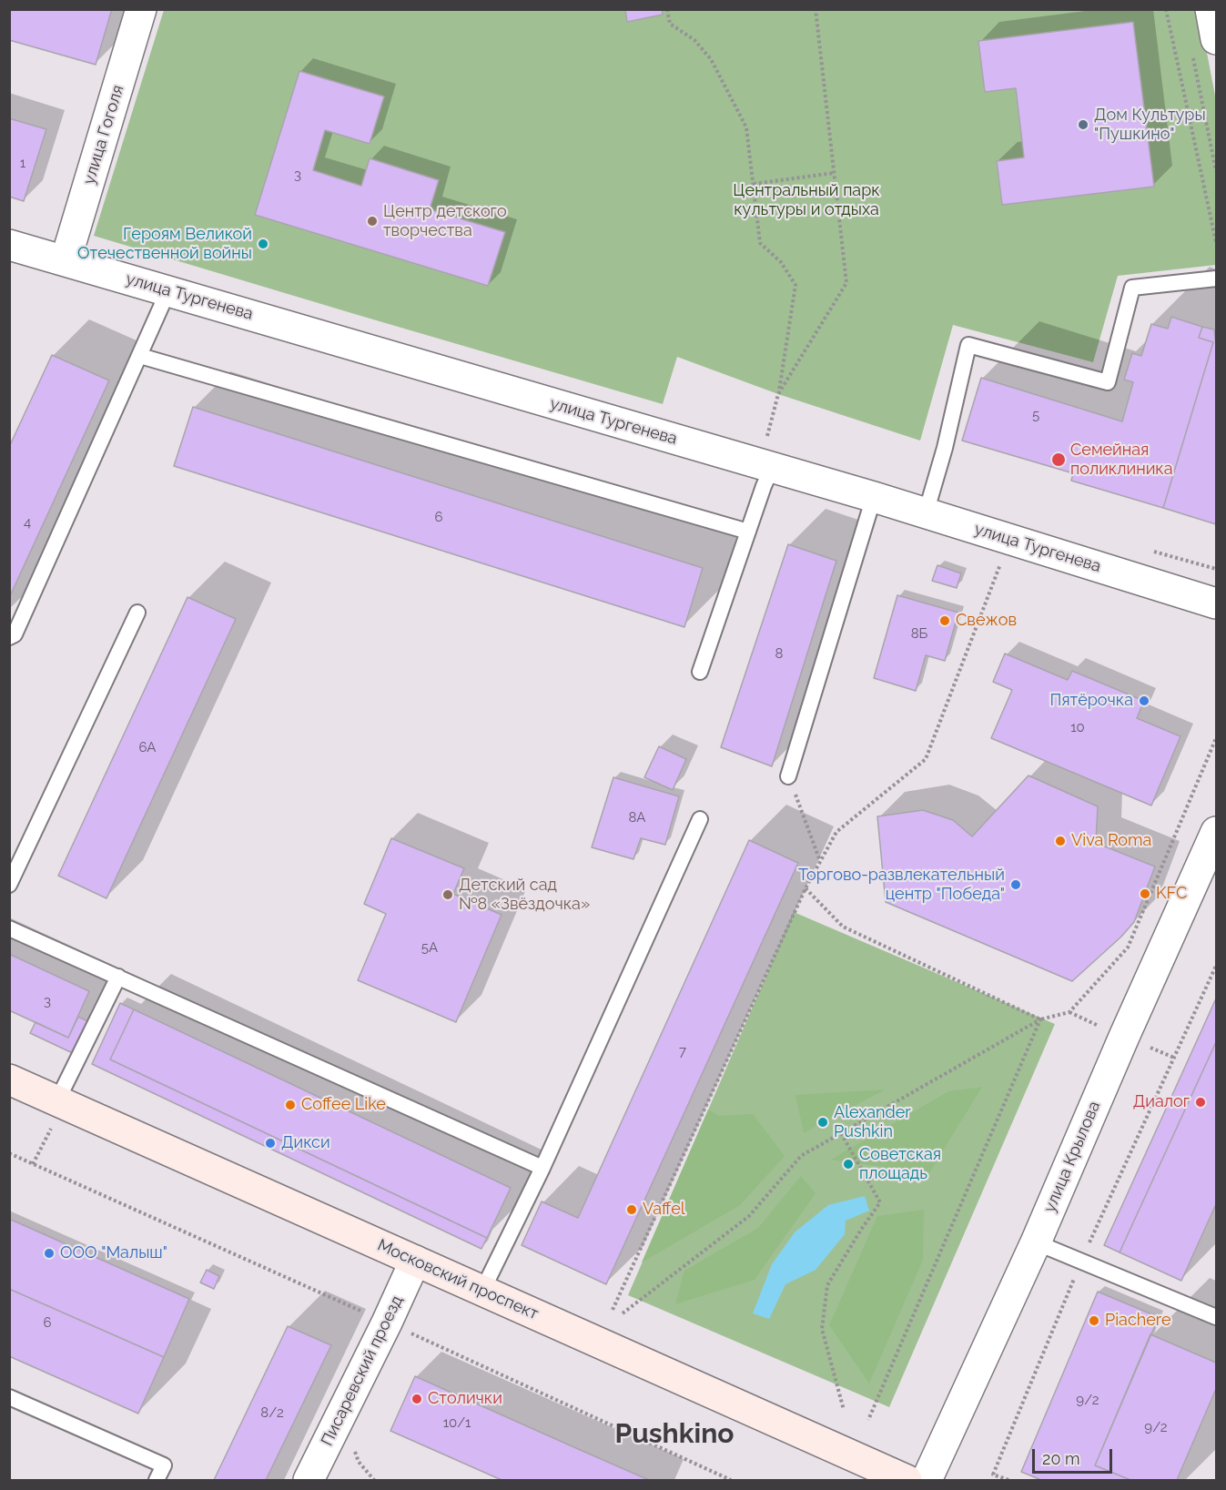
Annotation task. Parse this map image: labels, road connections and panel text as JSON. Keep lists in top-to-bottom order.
{
  "streets": {
    "main road": ["Московский проспект"],
    "street": [
      "улица Гоголя",
      "улица Тургенева",
      "улица Крылова",
      "Писаревский проезд"
    ]
  },
  "crossings": [
    ["улица Гоголя", "улица Тургенева"],
    ["Московский проспект", "Писаревский проезд"]
  ],
  "districts": ["Pushkino"],
  "parks": ["Центральный парк культуры и отдыха"],
  "places": [
    "Дом Культуры \"Пушкино\"",
    "Центр детского творчества",
    "Героям Великой Отечественной войны",
    "Семейная поликлиника",
    "Свежов",
    "Пятёрочка",
    "Viva Roma",
    "Торгово-развлекательный центр \"Победа\"",
    "KFC",
    "Детский сад №8 «Звёздочка»",
    "Диалог",
    "Coffee Like",
    "Alexander Pushkin",
    "Дикси",
    "Советская площадь",
    "Vaffel",
    "ООО \"Малыш\"",
    "Piachere",
    "Столички"
  ],
  "house_numbers": [
    "1",
    "3",
    "5",
    "6",
    "4",
    "8Б",
    "8",
    "10",
    "6А",
    "8А",
    "5А",
    "3",
    "7",
    "6",
    "9/2",
    "8/2",
    "10/1",
    "9/2"
  ],
  "scale_bar": "20 m"
}
